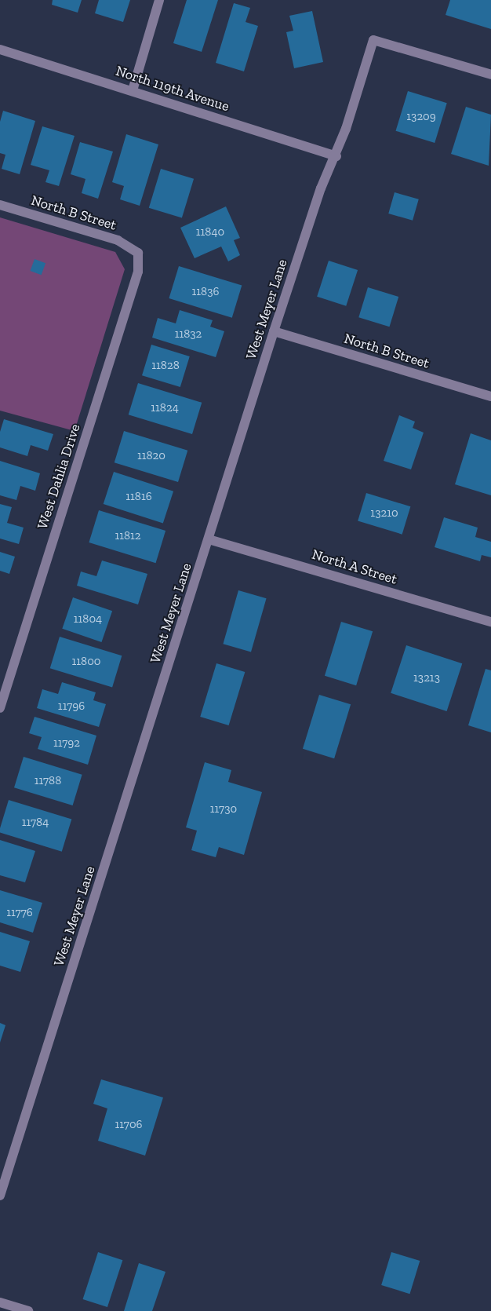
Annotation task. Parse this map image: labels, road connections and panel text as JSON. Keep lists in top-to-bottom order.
{
  "streets": {
    "street": [
      "North 119th Avenue",
      "North B Street",
      "West Meyer Lane",
      "West Dahlia Drive",
      "North A Street"
    ]
  },
  "crossings": [
    ["North 119th Avenue", "West Meyer Lane"],
    ["North B Street", "West Meyer Lane"],
    ["North B Street", "West Dahlia Drive"],
    ["West Meyer Lane", "North A Street"]
  ],
  "house_numbers": [
    "13209",
    "11840",
    "11836",
    "11832",
    "11828",
    "11824",
    "11820",
    "11816",
    "13210",
    "11812",
    "11804",
    "11800",
    "13213",
    "11796",
    "11792",
    "11788",
    "11730",
    "11784",
    "11776",
    "11706"
  ]
}
